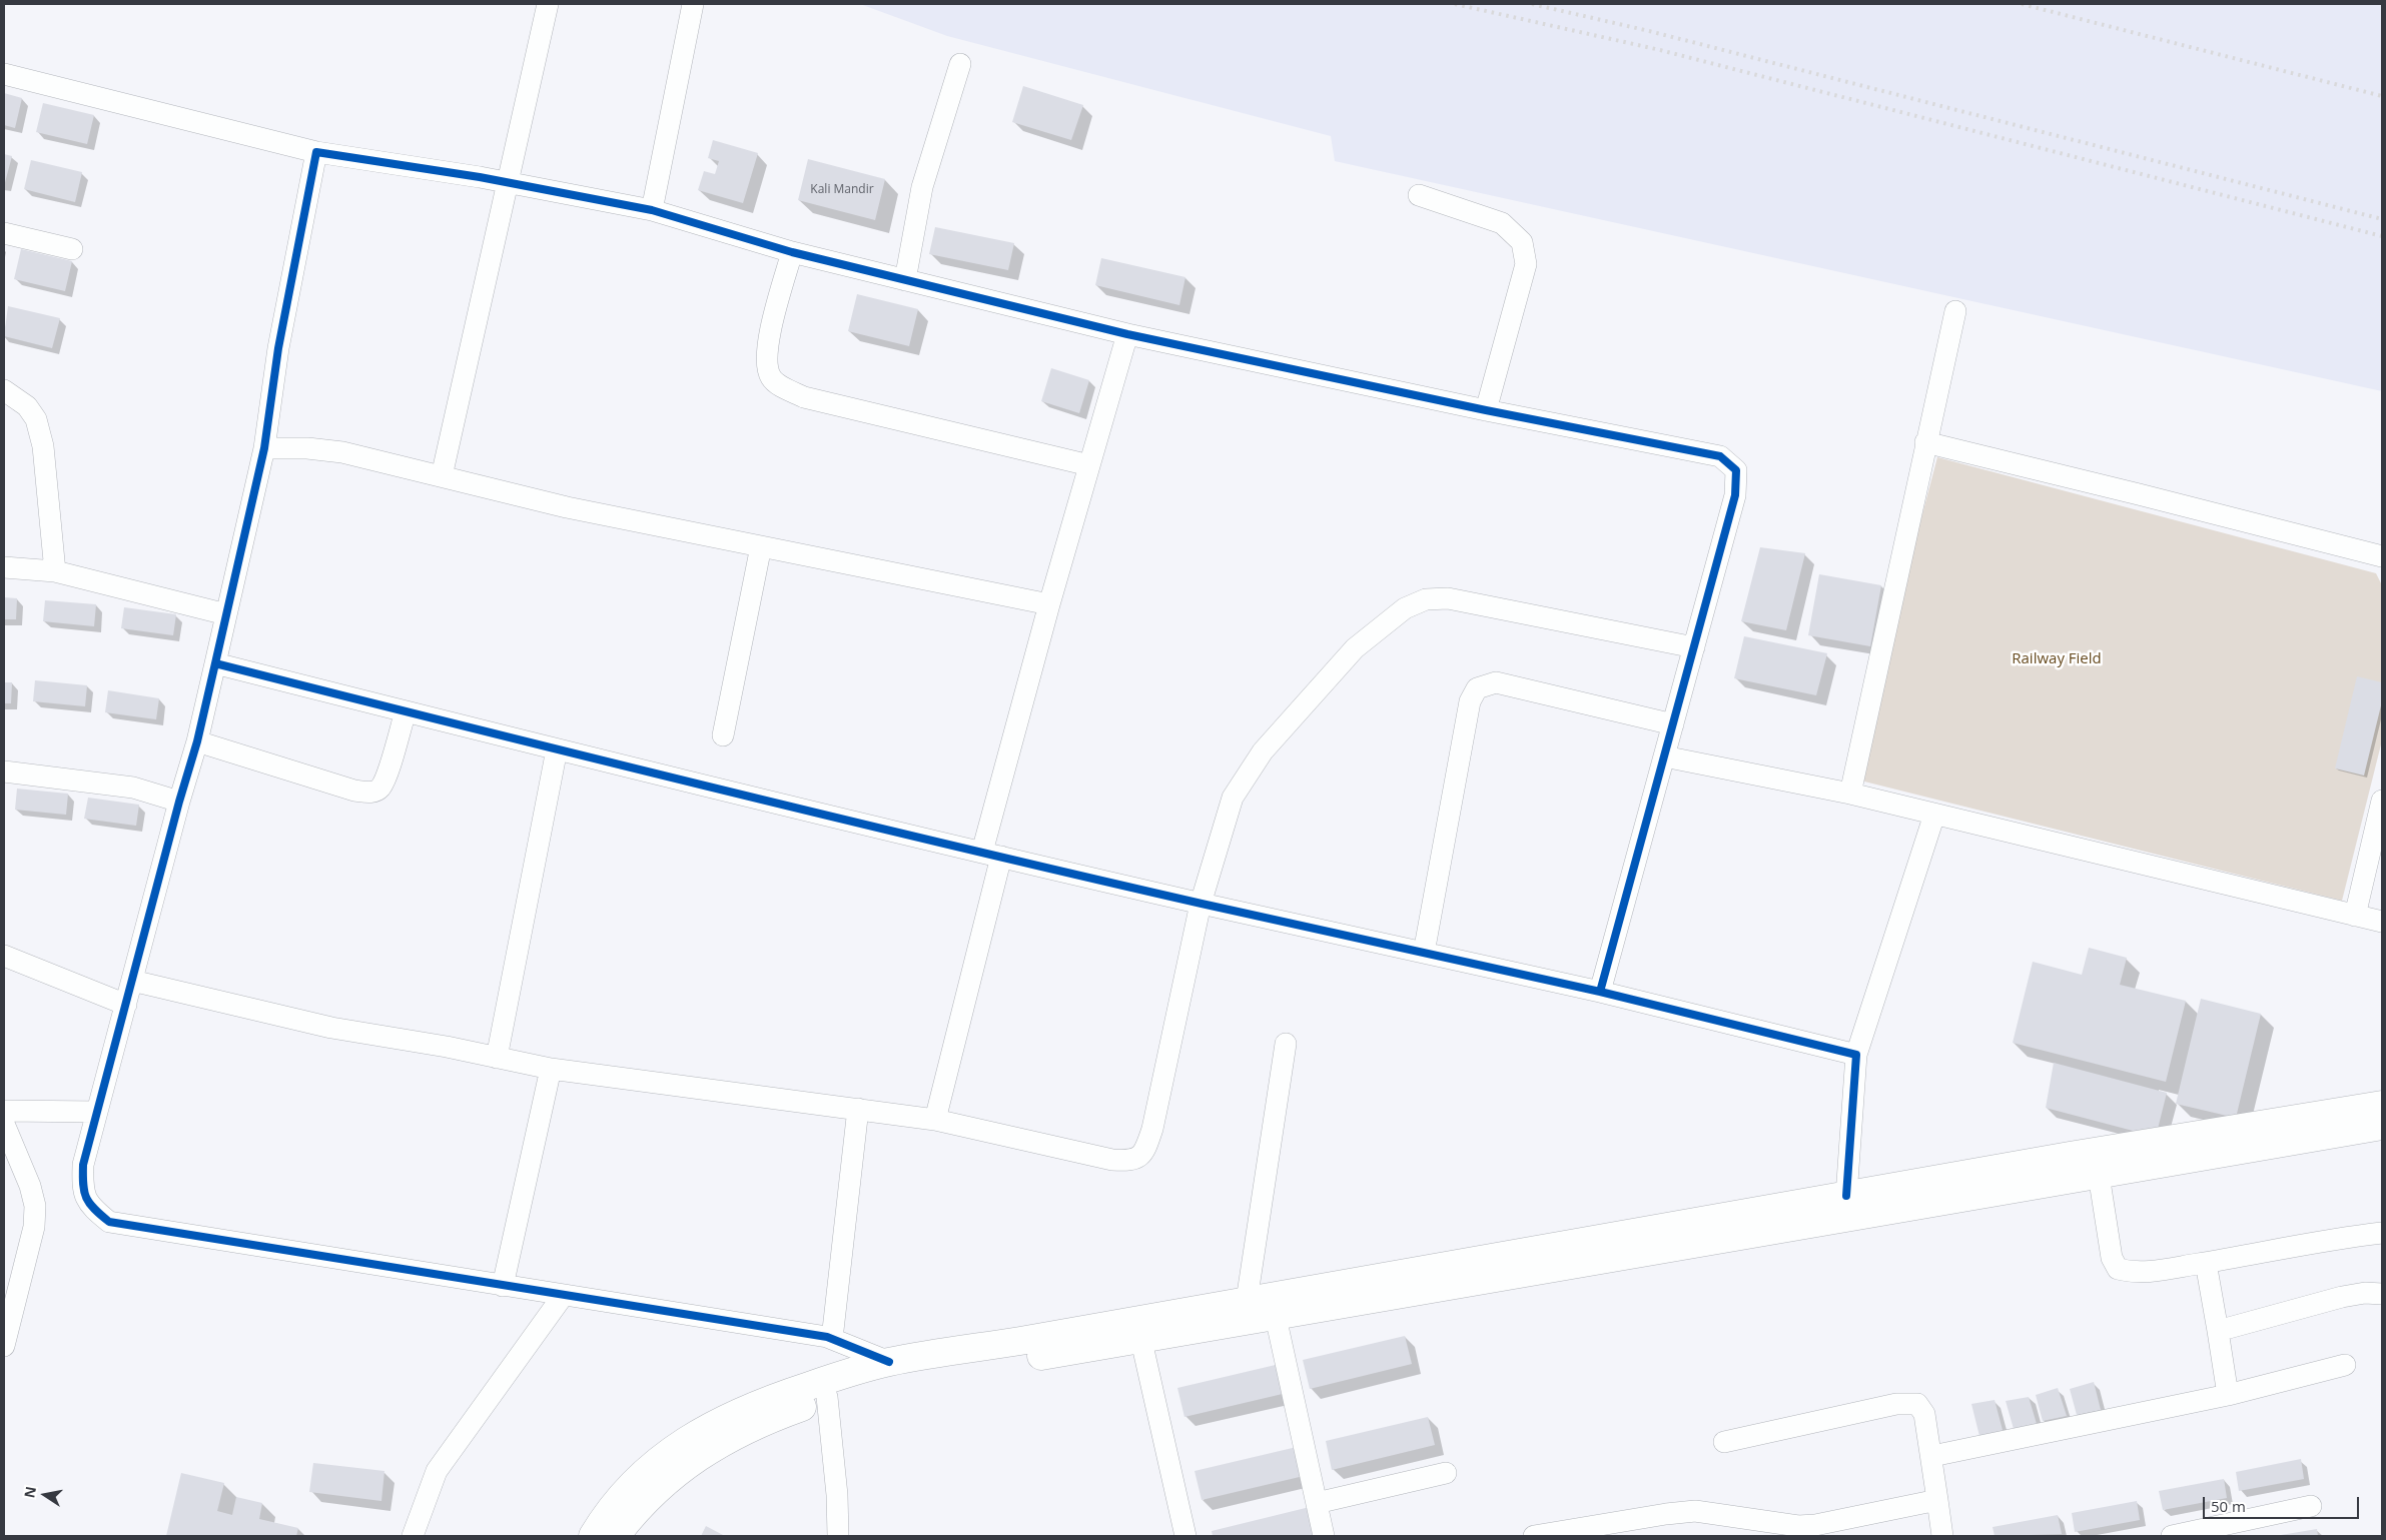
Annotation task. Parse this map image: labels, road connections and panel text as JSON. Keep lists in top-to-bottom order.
{
  "parks": ["Railway Field"],
  "house_numbers": ["Kali Mandir"],
  "scale_bar": "50 m",
  "north": "left"
}
